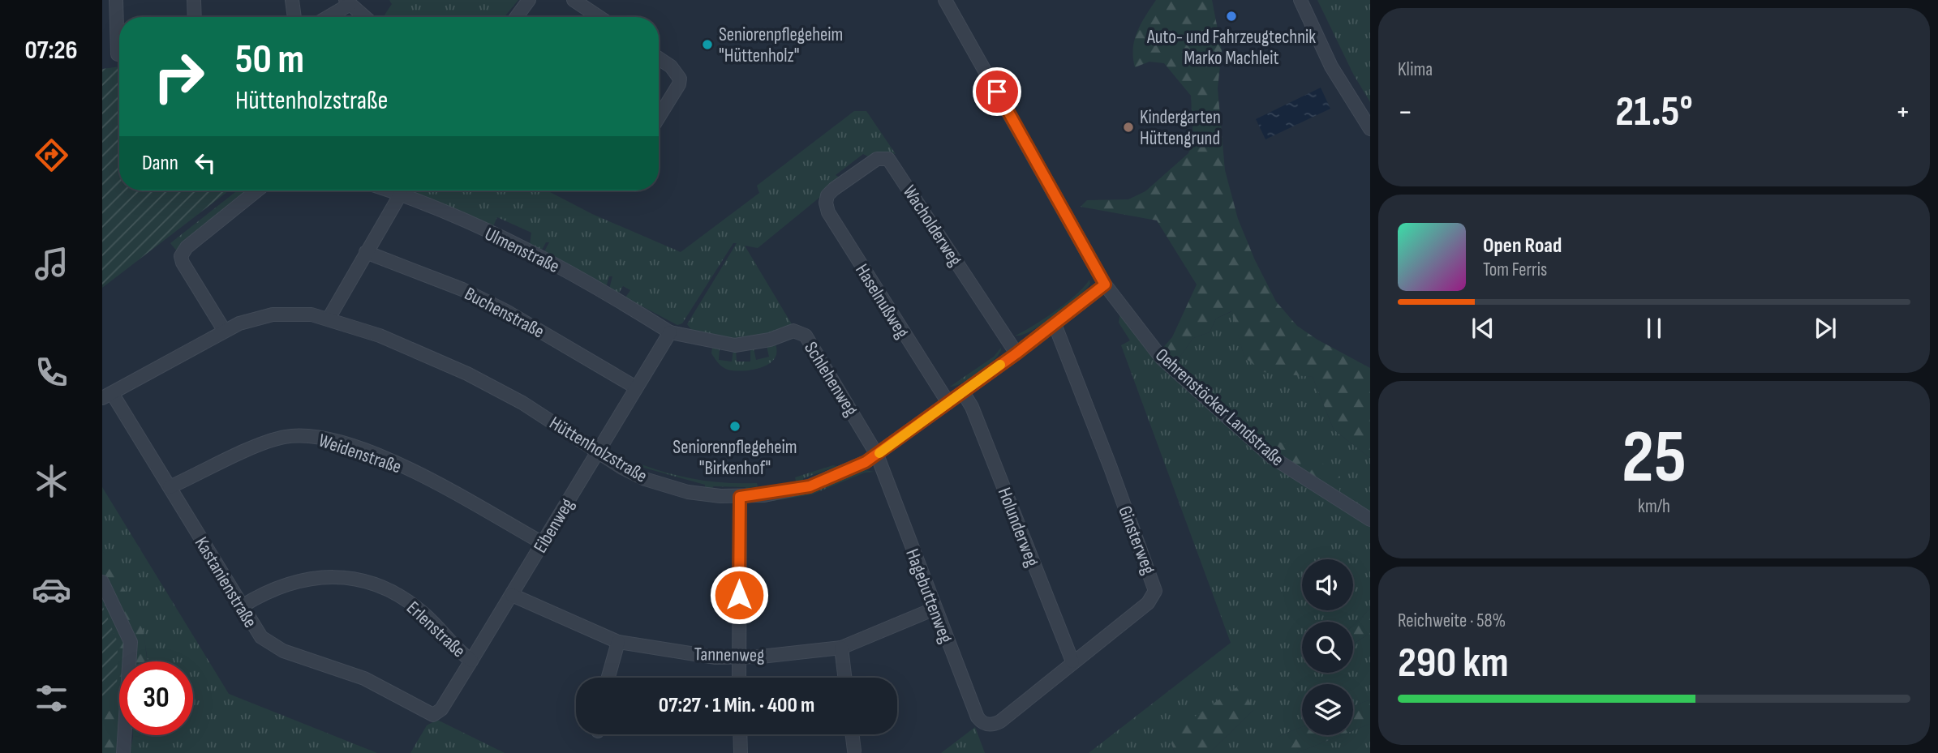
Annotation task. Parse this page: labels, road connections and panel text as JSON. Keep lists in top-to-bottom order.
{
  "streets": {
    "street": [
      "Wacholderweg",
      "Ulmenstraße",
      "Haselnußweg",
      "Buchenstraße",
      "Schlehenweg",
      "Oehrenstöcker Landstraße",
      "Hüttenholzstraße",
      "Weidenstraße",
      "Eibenweg",
      "Holunderweg",
      "Ginsterweg",
      "Kastanienstraße",
      "Hagebuttenweg",
      "Erlenstraße",
      "Tannenweg"
    ]
  },
  "crossings": [
    ["Wacholderweg", "Haselnußweg"],
    ["Wacholderweg", "Hüttenholzstraße"],
    ["Ulmenstraße", "Schlehenweg"],
    ["Ulmenstraße", "Eibenweg"],
    ["Haselnußweg", "Hüttenholzstraße"],
    ["Buchenstraße", "Eibenweg"],
    ["Schlehenweg", "Hüttenholzstraße"],
    ["Schlehenweg", "Eibenweg"],
    ["Schlehenweg", "Hagebuttenweg"],
    ["Oehrenstöcker Landstraße", "Hüttenholzstraße"],
    ["Hüttenholzstraße", "Eibenweg"],
    ["Hüttenholzstraße", "Holunderweg"],
    ["Hüttenholzstraße", "Ginsterweg"],
    ["Hüttenholzstraße", "Kastanienstraße"],
    ["Hüttenholzstraße", "Hagebuttenweg"],
    ["Weidenstraße", "Eibenweg"],
    ["Weidenstraße", "Kastanienstraße"],
    ["Eibenweg", "Kastanienstraße"],
    ["Eibenweg", "Erlenstraße"],
    ["Eibenweg", "Tannenweg"],
    ["Holunderweg", "Ginsterweg"],
    ["Ginsterweg", "Hagebuttenweg"],
    ["Kastanienstraße", "Erlenstraße"],
    ["Hagebuttenweg", "Tannenweg"]
  ],
  "places": [
    "Auto- und Fahrzeugtechnik Marko Machleit",
    "Seniorenpflegeheim \"Hüttenholz\"",
    "Kindergarten Hüttengrund",
    "Seniorenpflegeheim \"Birkenhof\""
  ],
  "page": {
    "tabs": "07:26",
    "tile": [
      "Klima",
      ["25", "km/h"],
      ["Reichweite · 58%", "290 km"]
    ],
    "turn": ["50 m", "Hüttenholzstraße"],
    "heat": ["−", "21.5°", "+"],
    "then": "Dann",
    "song": ["Open Road", "Tom Ferris"],
    "limit": "30",
    "trip": "07:27 · 1 Min. · 400 m"
  }
}
